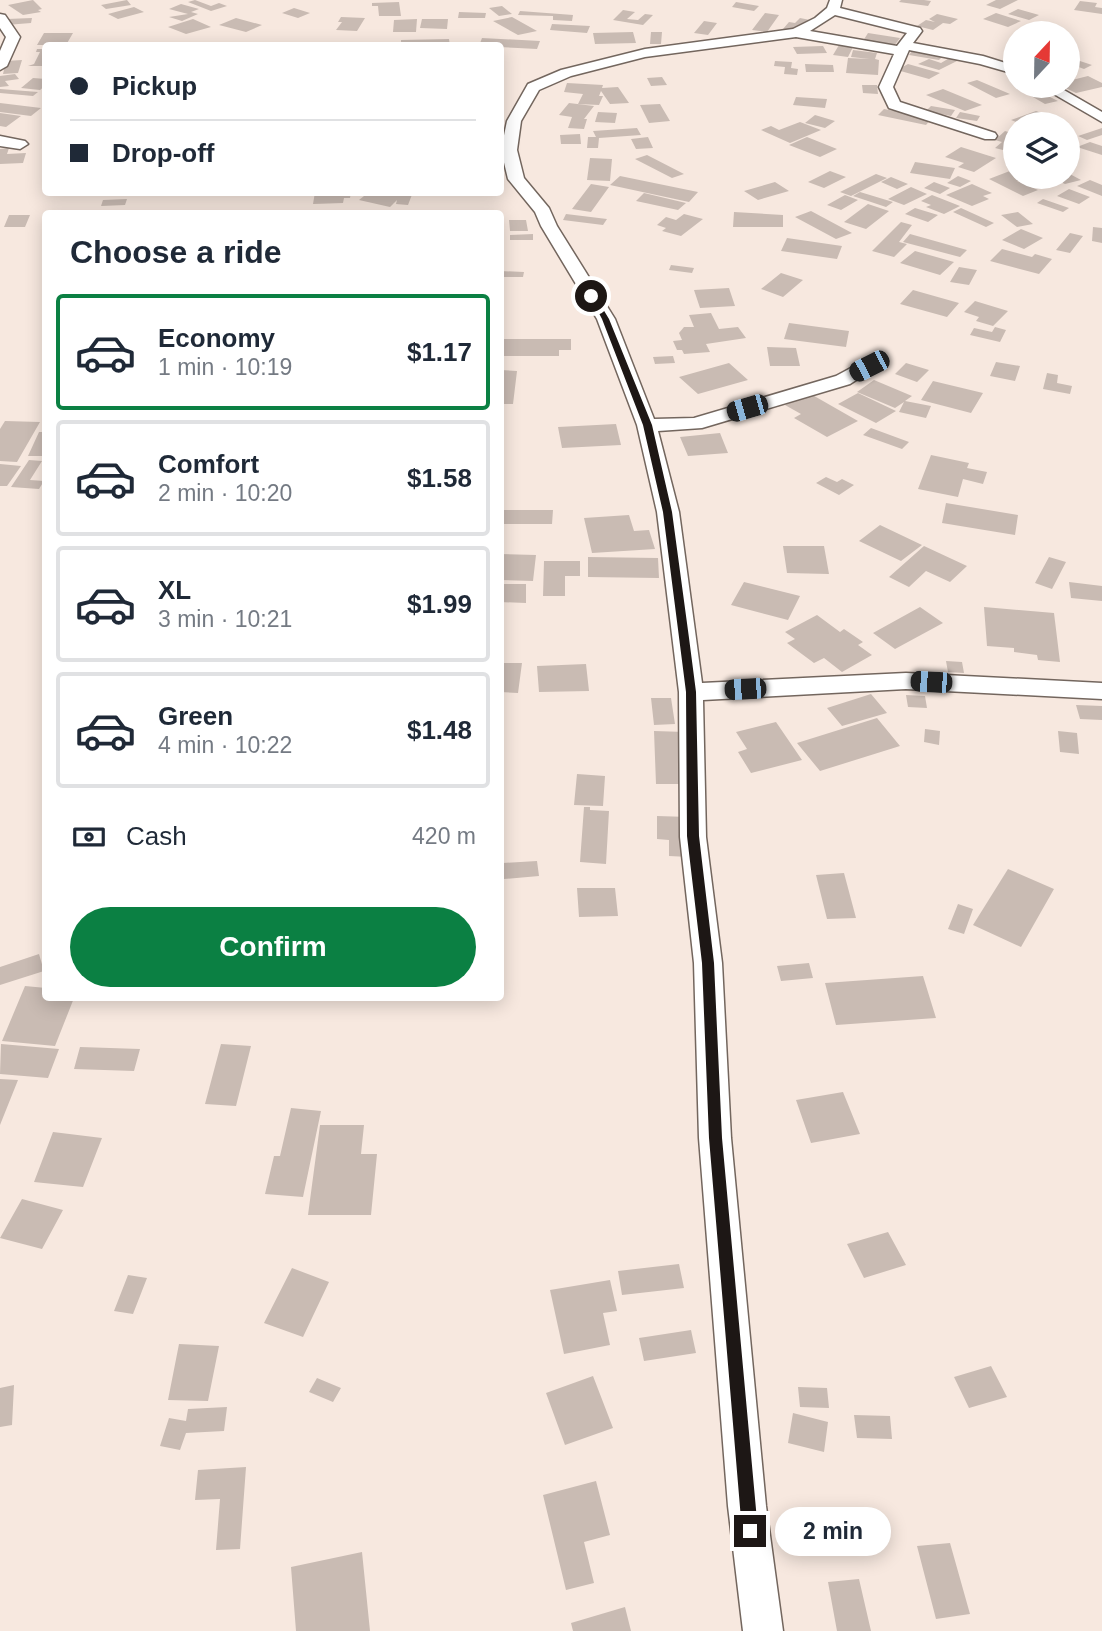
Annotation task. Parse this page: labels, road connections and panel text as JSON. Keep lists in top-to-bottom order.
{
  "north": "top",
  "page": {
    "banner": ["Pickup", "Drop-off"],
    "heading": "Choose a ride",
    "list": [
      {
        "name": "Economy",
        "note": "1 min · 10:19",
        "value": "$1.17"
      },
      {
        "name": "Comfort",
        "note": "2 min · 10:20",
        "value": "$1.58"
      },
      {
        "name": "XL",
        "note": "3 min · 10:21",
        "value": "$1.99"
      },
      {
        "name": "Green",
        "note": "4 min · 10:22",
        "value": "$1.48"
      }
    ],
    "pay": ["Cash", "420 m"],
    "buttons": "Confirm",
    "bubble": "2 min"
  }
}
